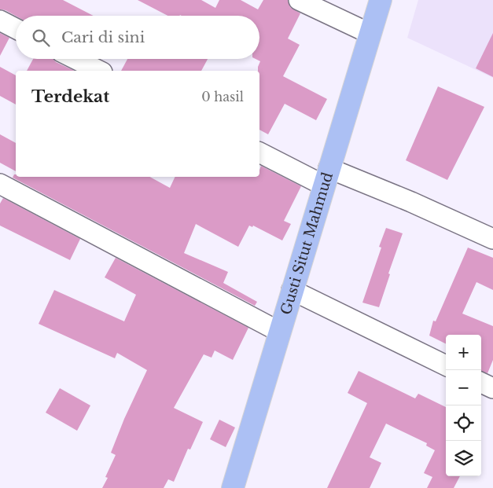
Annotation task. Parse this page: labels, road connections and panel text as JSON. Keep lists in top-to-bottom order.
{
  "streets": {
    "highway": ["Gusti Situt Mahmud"]
  },
  "page": {
    "search": "Cari di sini",
    "heading": ["Terdekat", "0 hasil"],
    "map_buttons": ["+", "−"]
  }
}
